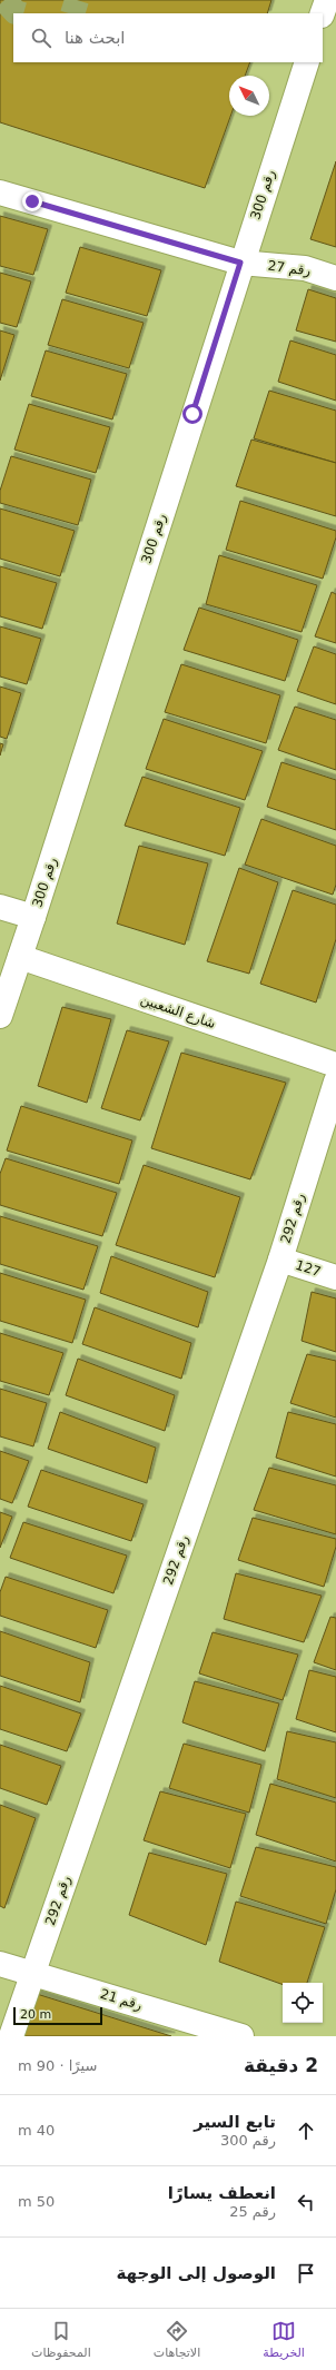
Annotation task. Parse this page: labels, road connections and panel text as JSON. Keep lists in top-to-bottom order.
{
  "streets": {
    "street": [
      "رقم 300",
      "رقم 27",
      "شارع الشعبين",
      "رقم 292",
      "127",
      "رقم 21"
    ]
  },
  "crossings": [
    ["رقم 300", "رقم 27"],
    ["رقم 300", "شارع الشعبين"],
    ["رقم 292", "127"],
    ["رقم 292", "رقم 21"]
  ],
  "scale_bar": "20 m",
  "north": "top left",
  "page": {
    "search": "ابحث هنا",
    "scale": "20 m",
    "heading": ["2 دقيقة", "سيرًا · 90 m"],
    "list": [
      ["تابع السير", "رقم 300", "40 m"],
      ["انعطف يسارًا", "رقم 25", "50 m"],
      "الوصول إلى الوجهة"
    ],
    "nav": ["الخريطة", "الاتجاهات", "المحفوظات"]
  }
}
